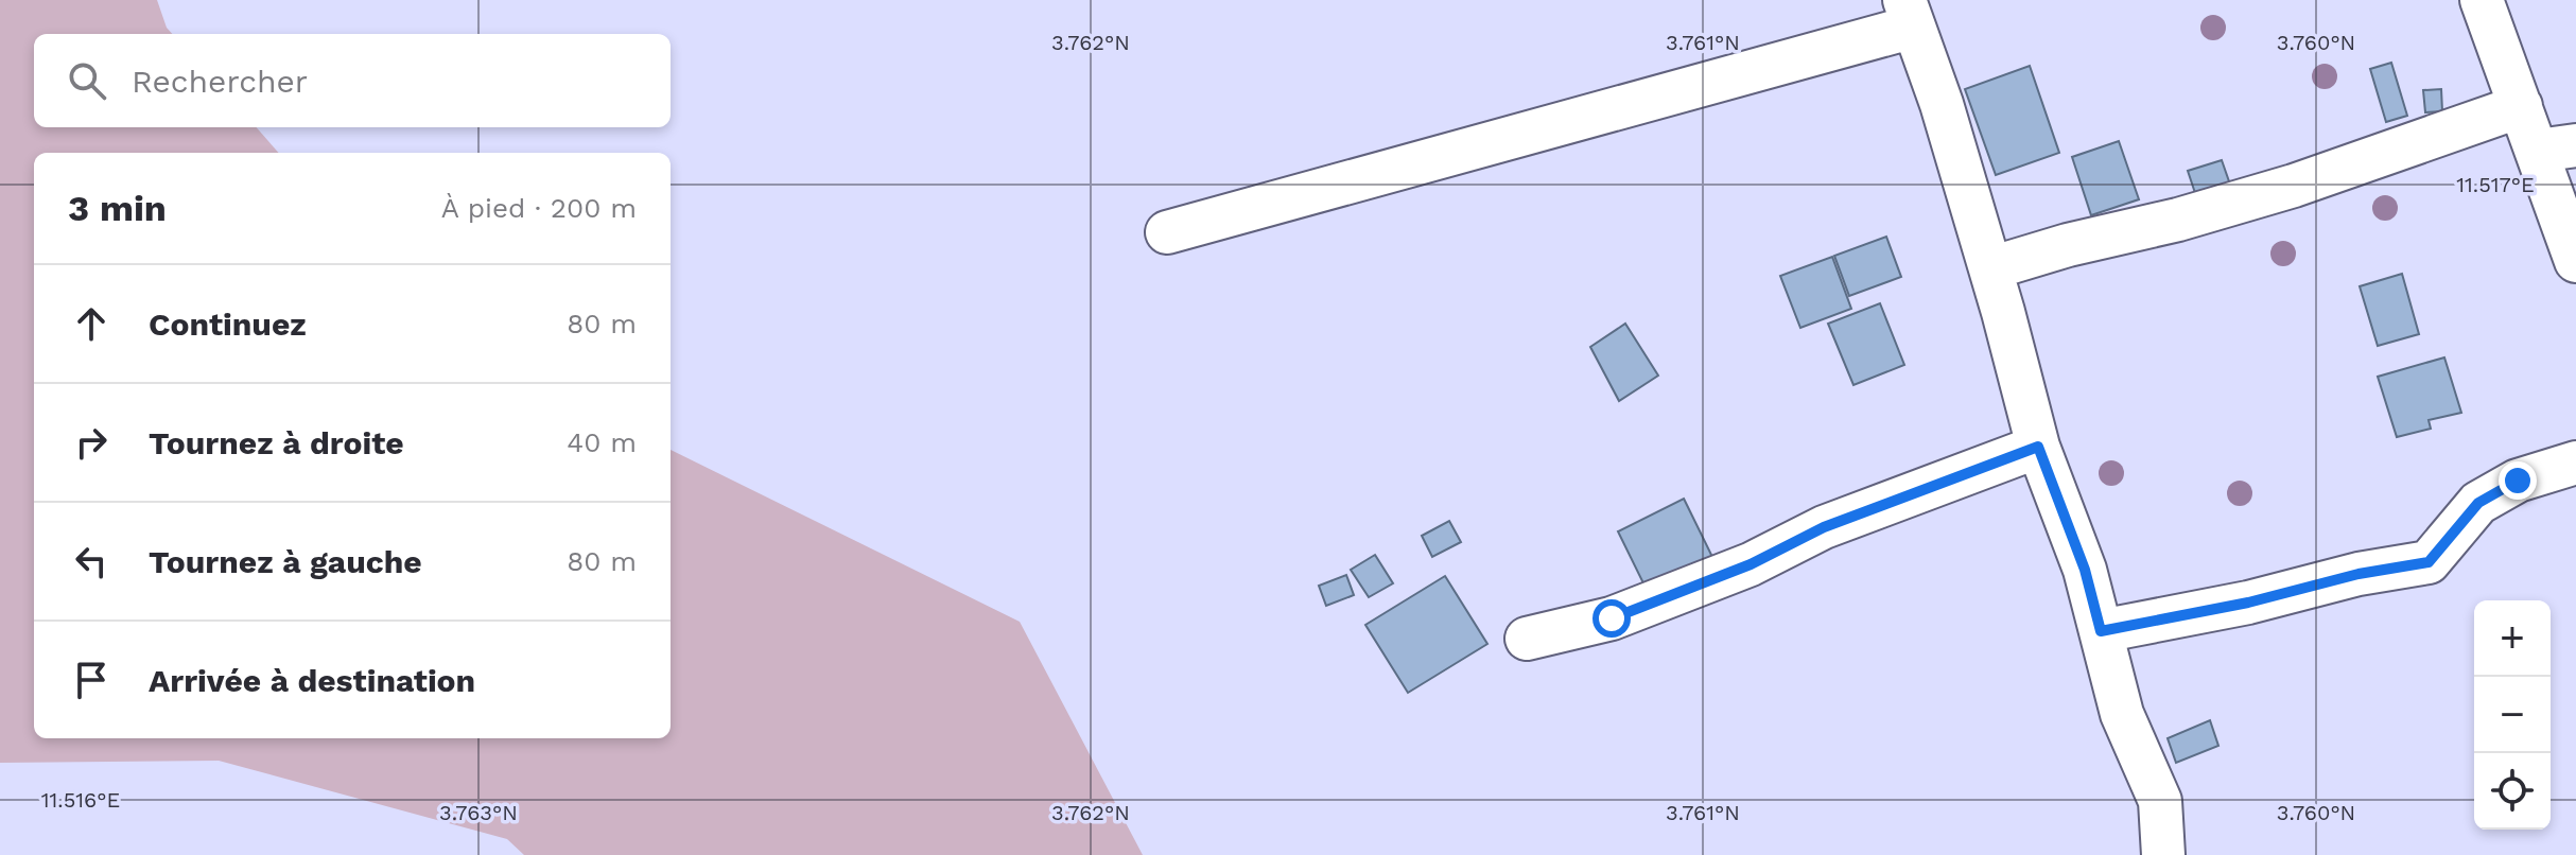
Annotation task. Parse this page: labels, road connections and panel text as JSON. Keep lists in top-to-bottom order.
{
  "page": {
    "search": "Rechercher",
    "heading": ["3 min", "À pied · 200 m"],
    "list": [
      ["Continuez", "80 m"],
      ["Tournez à droite", "40 m"],
      ["Tournez à gauche", "80 m"],
      "Arrivée à destination"
    ],
    "map_buttons": ["+", "−"]
  },
  "coordinates": [
    "3.762°N",
    "3.761°N",
    "3.760°N",
    "11.517°E",
    "11.516°E",
    "3.763°N"
  ]
}
